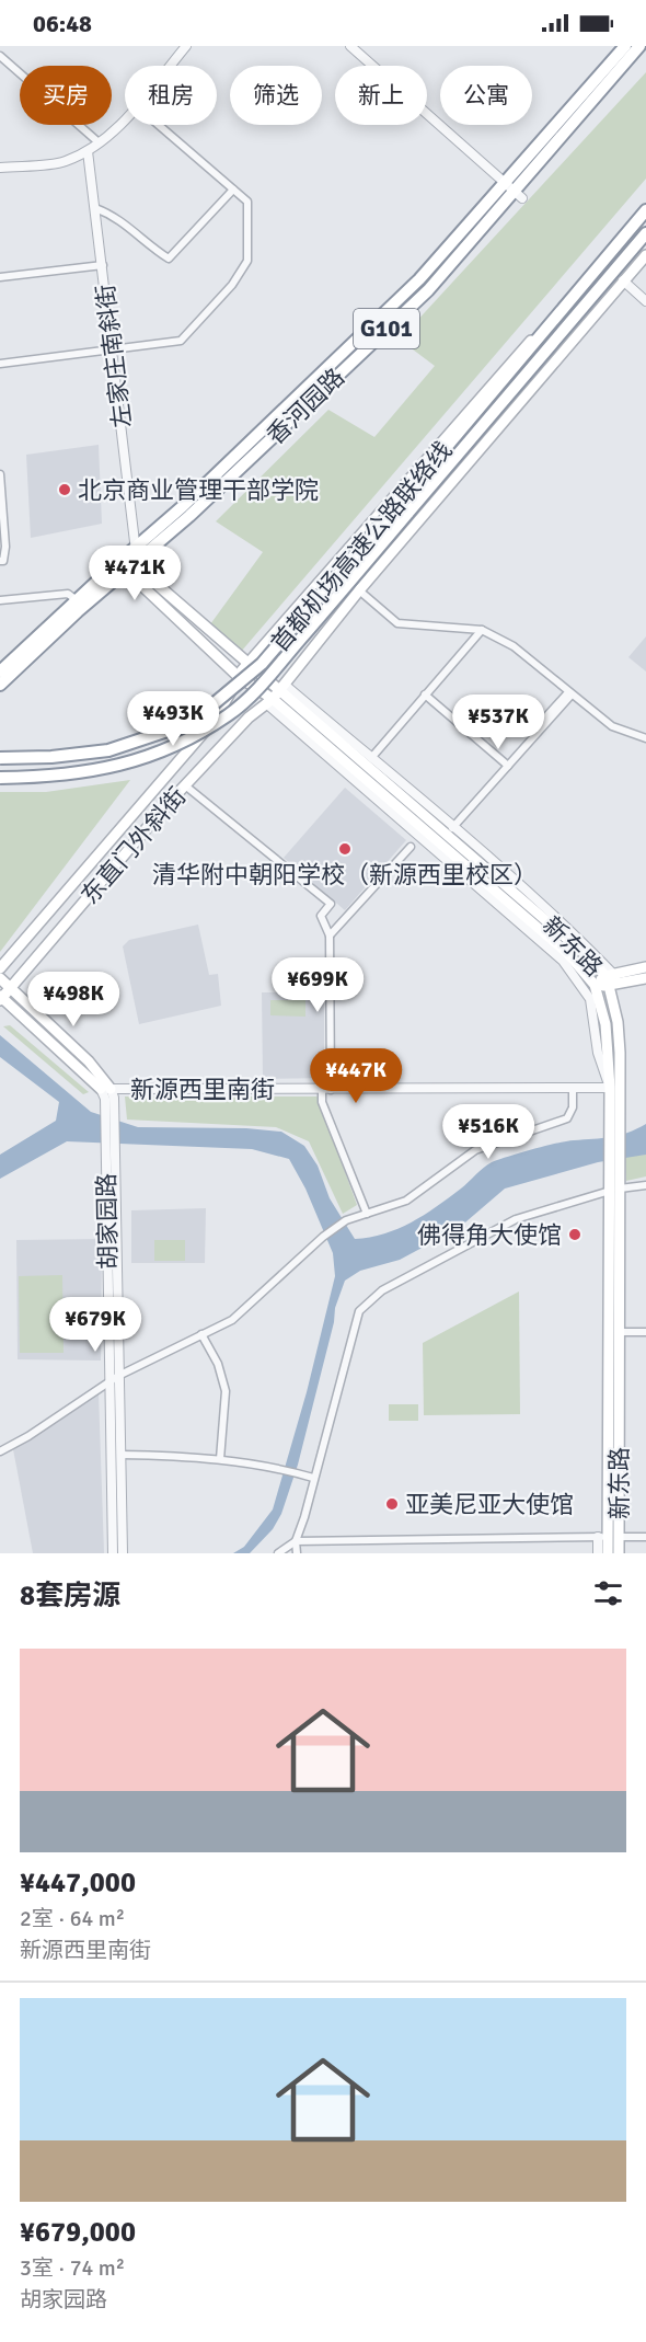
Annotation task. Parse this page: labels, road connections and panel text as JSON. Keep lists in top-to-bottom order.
{
  "streets": {
    "highway": ["G101", "香河园路", "首都机场高速公路联络线"],
    "main road": ["东直门外斜街", "新东路", "新源西里南街"],
    "street": ["左家庄南斜街", "胡家园路"]
  },
  "crossings": [
    ["左家庄南斜街", "香河园路"],
    ["左家庄南斜街", "新东路"],
    ["香河园路", "新东路"],
    ["首都机场高速公路联络线", "东直门外斜街"],
    ["东直门外斜街", "新东路"],
    ["东直门外斜街", "新源西里南街"],
    ["新东路", "新源西里南街"],
    ["新源西里南街", "胡家园路"]
  ],
  "places": [
    "北京商业管理干部学院",
    "清华附中朝阳学校（新源西里校区）",
    "佛得角大使馆",
    "亚美尼亚大使馆"
  ],
  "page": {
    "status": "06:48",
    "chip": [
      "买房",
      "租房",
      "筛选",
      "新上",
      "公寓"
    ],
    "price": [
      "¥471K",
      "¥493K",
      "¥537K",
      "¥699K",
      "¥498K",
      "¥447K",
      "¥516K",
      "¥679K"
    ],
    "heading": "8套房源",
    "list": [
      {
        "name": "¥447,000",
        "note": "2室 · 64 m² · 新源西里南街"
      },
      {
        "name": "¥679,000",
        "note": "3室 · 74 m² · 胡家园路"
      }
    ]
  }
}
